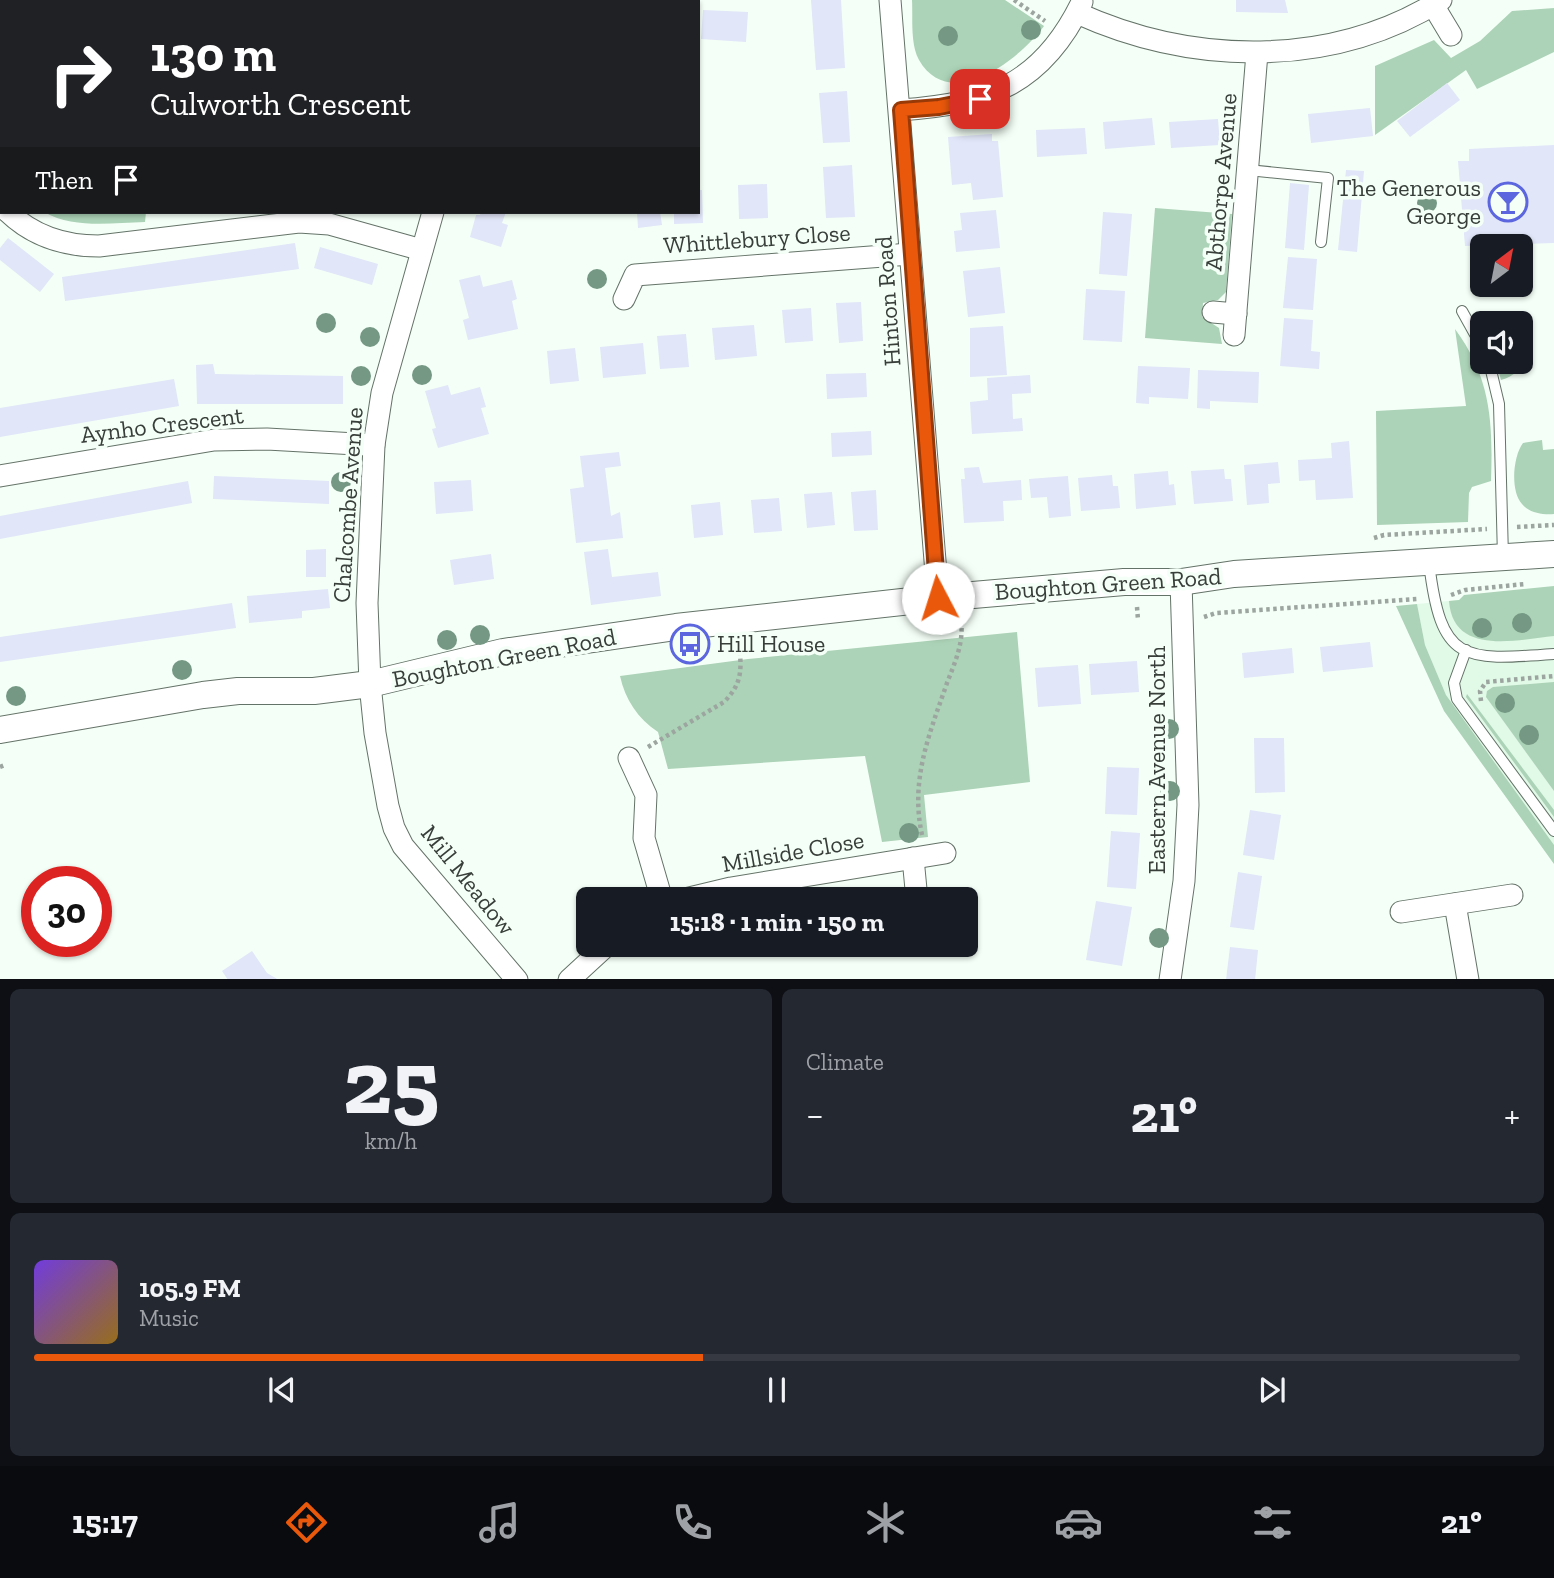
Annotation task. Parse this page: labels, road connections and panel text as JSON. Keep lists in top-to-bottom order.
{
  "streets": {
    "street": [
      "Abthorpe Avenue",
      "Whittlebury Close",
      "Hinton Road",
      "Aynho Crescent",
      "Chalcombe Avenue",
      "Boughton Green Road",
      "Eastern Avenue North",
      "Millside Close",
      "Mill Meadow"
    ]
  },
  "crossings": [
    ["Whittlebury Close", "Hinton Road"],
    ["Hinton Road", "Boughton Green Road"],
    ["Aynho Crescent", "Chalcombe Avenue"],
    ["Chalcombe Avenue", "Boughton Green Road"],
    ["Chalcombe Avenue", "Mill Meadow"],
    ["Boughton Green Road", "Eastern Avenue North"],
    ["Boughton Green Road", "Mill Meadow"]
  ],
  "places": {
    "bar": ["The Generous George"],
    "bus stop": ["Hill House"]
  },
  "north": "top right",
  "page": {
    "turn": ["130 m", "Culworth Crescent"],
    "then": "Then",
    "limit": "30",
    "trip": "15:18 · 1 min · 150 m",
    "tile": [
      ["25", "km/h"],
      "Climate"
    ],
    "heat": ["−", "21°", "+"],
    "song": ["105.9 FM", "Music"],
    "tabs": ["15:17", "21°"]
  }
}
